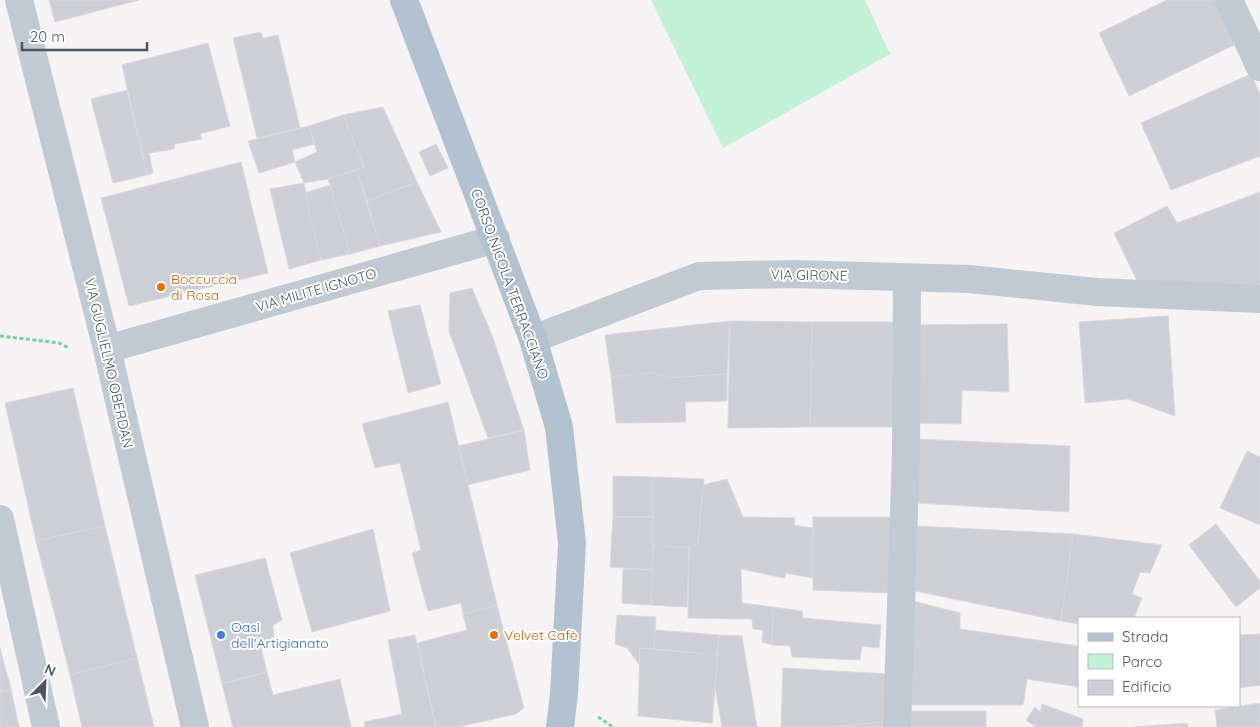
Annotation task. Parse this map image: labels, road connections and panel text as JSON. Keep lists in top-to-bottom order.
{
  "streets": {
    "main road": ["CORSO NICOLA TERRACCIANO"],
    "street": ["VIA GIRONE", "VIA MILITE IGNOTO", "VIA GUGLIELMO OBERDAN"]
  },
  "crossings": [
    ["VIA GIRONE", "CORSO NICOLA TERRACCIANO"],
    ["CORSO NICOLA TERRACCIANO", "VIA MILITE IGNOTO"],
    ["VIA MILITE IGNOTO", "VIA GUGLIELMO OBERDAN"]
  ],
  "places": ["Boccuccia di Rosa", "Oasi dell'Artigianato", "Velvet Cafè"],
  "legend": ["Strada", "Parco", "Edificio"],
  "scale_bar": "20 m",
  "north": "top right"
}
